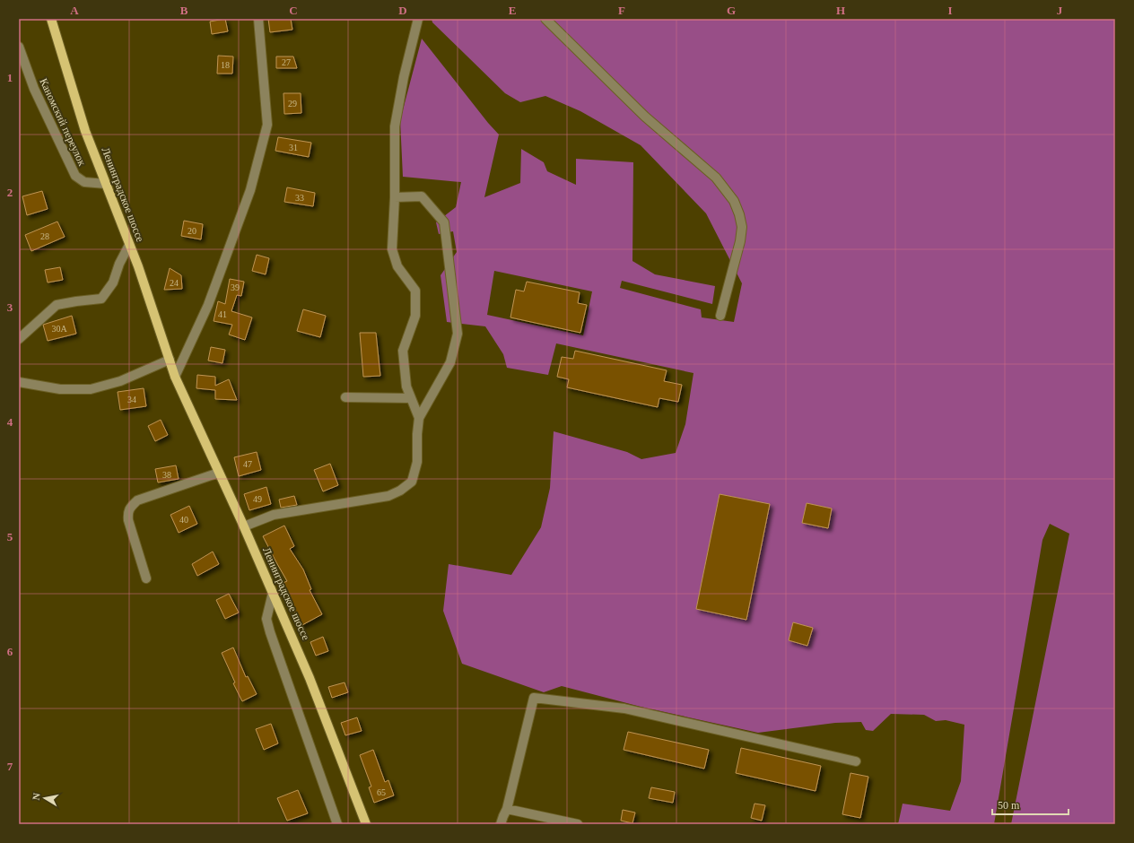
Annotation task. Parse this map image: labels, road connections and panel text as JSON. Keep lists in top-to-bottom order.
{
  "streets": {
    "main road": ["Ленинградское шоссе"],
    "street": ["Каномский переулок"]
  },
  "crossings": [
    ["Каномский переулок", "Ленинградское шоссе"]
  ],
  "house_numbers": [
    "27",
    "18",
    "29",
    "31",
    "33",
    "20",
    "28",
    "24",
    "39",
    "41",
    "30А",
    "34",
    "47",
    "38",
    "49",
    "40",
    "65"
  ],
  "scale_bar": "50 m",
  "north": "left",
  "grid": {
    "columns": [
      "A",
      "B",
      "C",
      "D",
      "E",
      "F",
      "G",
      "H",
      "I",
      "J"
    ],
    "rows": [
      "1",
      "2",
      "3",
      "4",
      "5",
      "6",
      "7"
    ]
  }
}
